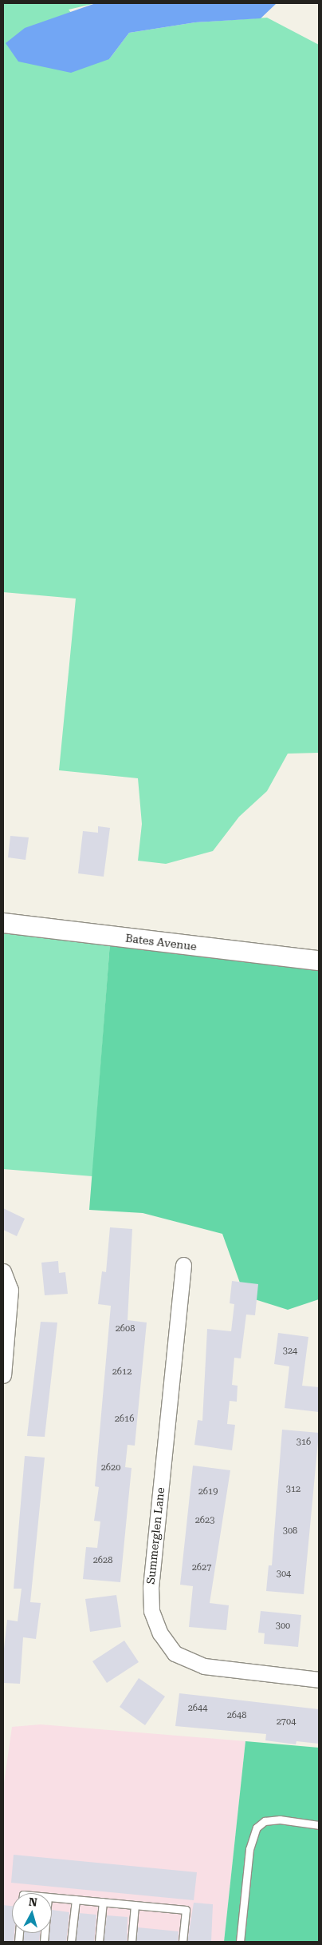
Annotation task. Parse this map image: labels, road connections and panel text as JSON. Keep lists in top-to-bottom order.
{
  "streets": {
    "street": ["Bates Avenue", "Summerglen Lane"]
  },
  "house_numbers": [
    "2608",
    "324",
    "2612",
    "2616",
    "316",
    "2620",
    "312",
    "2619",
    "2623",
    "308",
    "2628",
    "2627",
    "304",
    "300",
    "2644",
    "2648",
    "2704"
  ],
  "north": "top"
}
